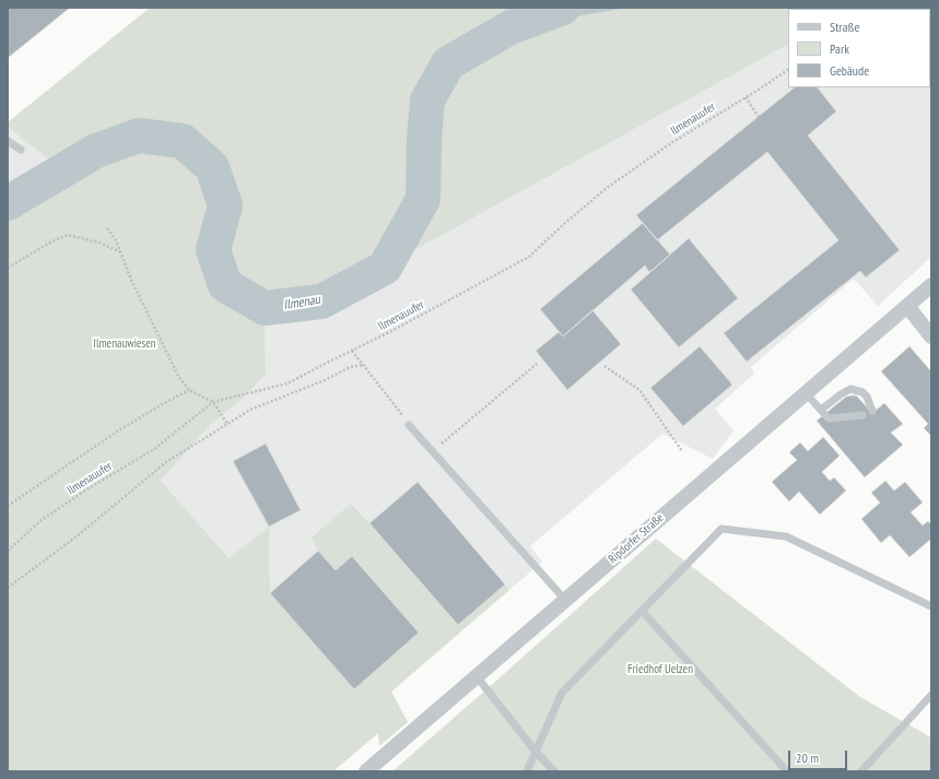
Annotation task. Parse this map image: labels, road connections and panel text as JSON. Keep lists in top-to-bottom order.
{
  "streets": {
    "street": ["Ripdorfer Straße"],
    "path": ["Ilmenauufer"]
  },
  "water": ["Ilmenau"],
  "parks": ["Ilmenauwiesen", "Friedhof Uelzen"],
  "legend": ["Straße", "Park", "Gebäude"],
  "scale_bar": "20 m"
}
